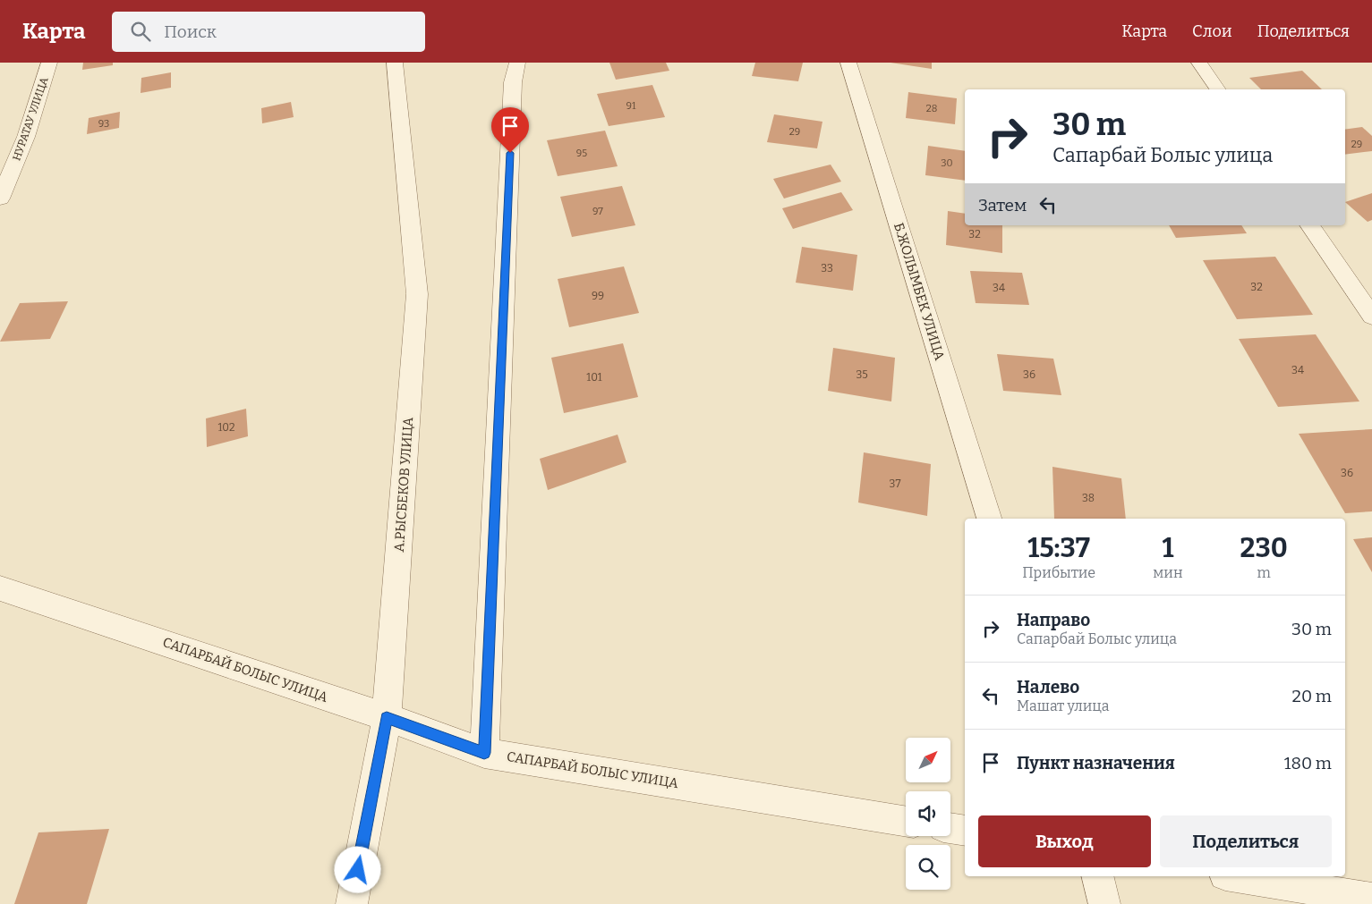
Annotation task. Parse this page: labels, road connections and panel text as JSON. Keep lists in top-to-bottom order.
{
  "streets": {
    "street": [
      "НУРАТАУ УЛИЦА",
      "Б.ЖОЛЫМБЕК УЛИЦА",
      "А.РЫСБЕКОВ УЛИЦА",
      "САПАРБАЙ БОЛЫС УЛИЦА"
    ]
  },
  "crossings": [
    ["А.РЫСБЕКОВ УЛИЦА", "САПАРБАЙ БОЛЫС УЛИЦА"]
  ],
  "house_numbers": [
    "91",
    "28",
    "93",
    "29",
    "29",
    "95",
    "30",
    "97",
    "32",
    "33",
    "32",
    "34",
    "99",
    "34",
    "35",
    "36",
    "101",
    "102",
    "36",
    "37",
    "38"
  ],
  "north": "top right",
  "page": {
    "header": "Карта",
    "search": "Поиск",
    "nav": ["Карта", "Слои", "Поделиться"],
    "turn": ["30 m", "Сапарбай Болыс улица"],
    "then": "Затем",
    "eta": [
      "15:37",
      "Прибытие",
      "1",
      "мин",
      "230",
      "m"
    ],
    "list": [
      {
        "name": "Направо",
        "note": "Сапарбай Болыс улица",
        "value": "30 m"
      },
      {
        "name": "Налево",
        "note": "Машат улица",
        "value": "20 m"
      },
      {
        "name": "Пункт назначения",
        "value": "180 m"
      }
    ],
    "buttons": ["Выход", "Поделиться"]
  }
}
